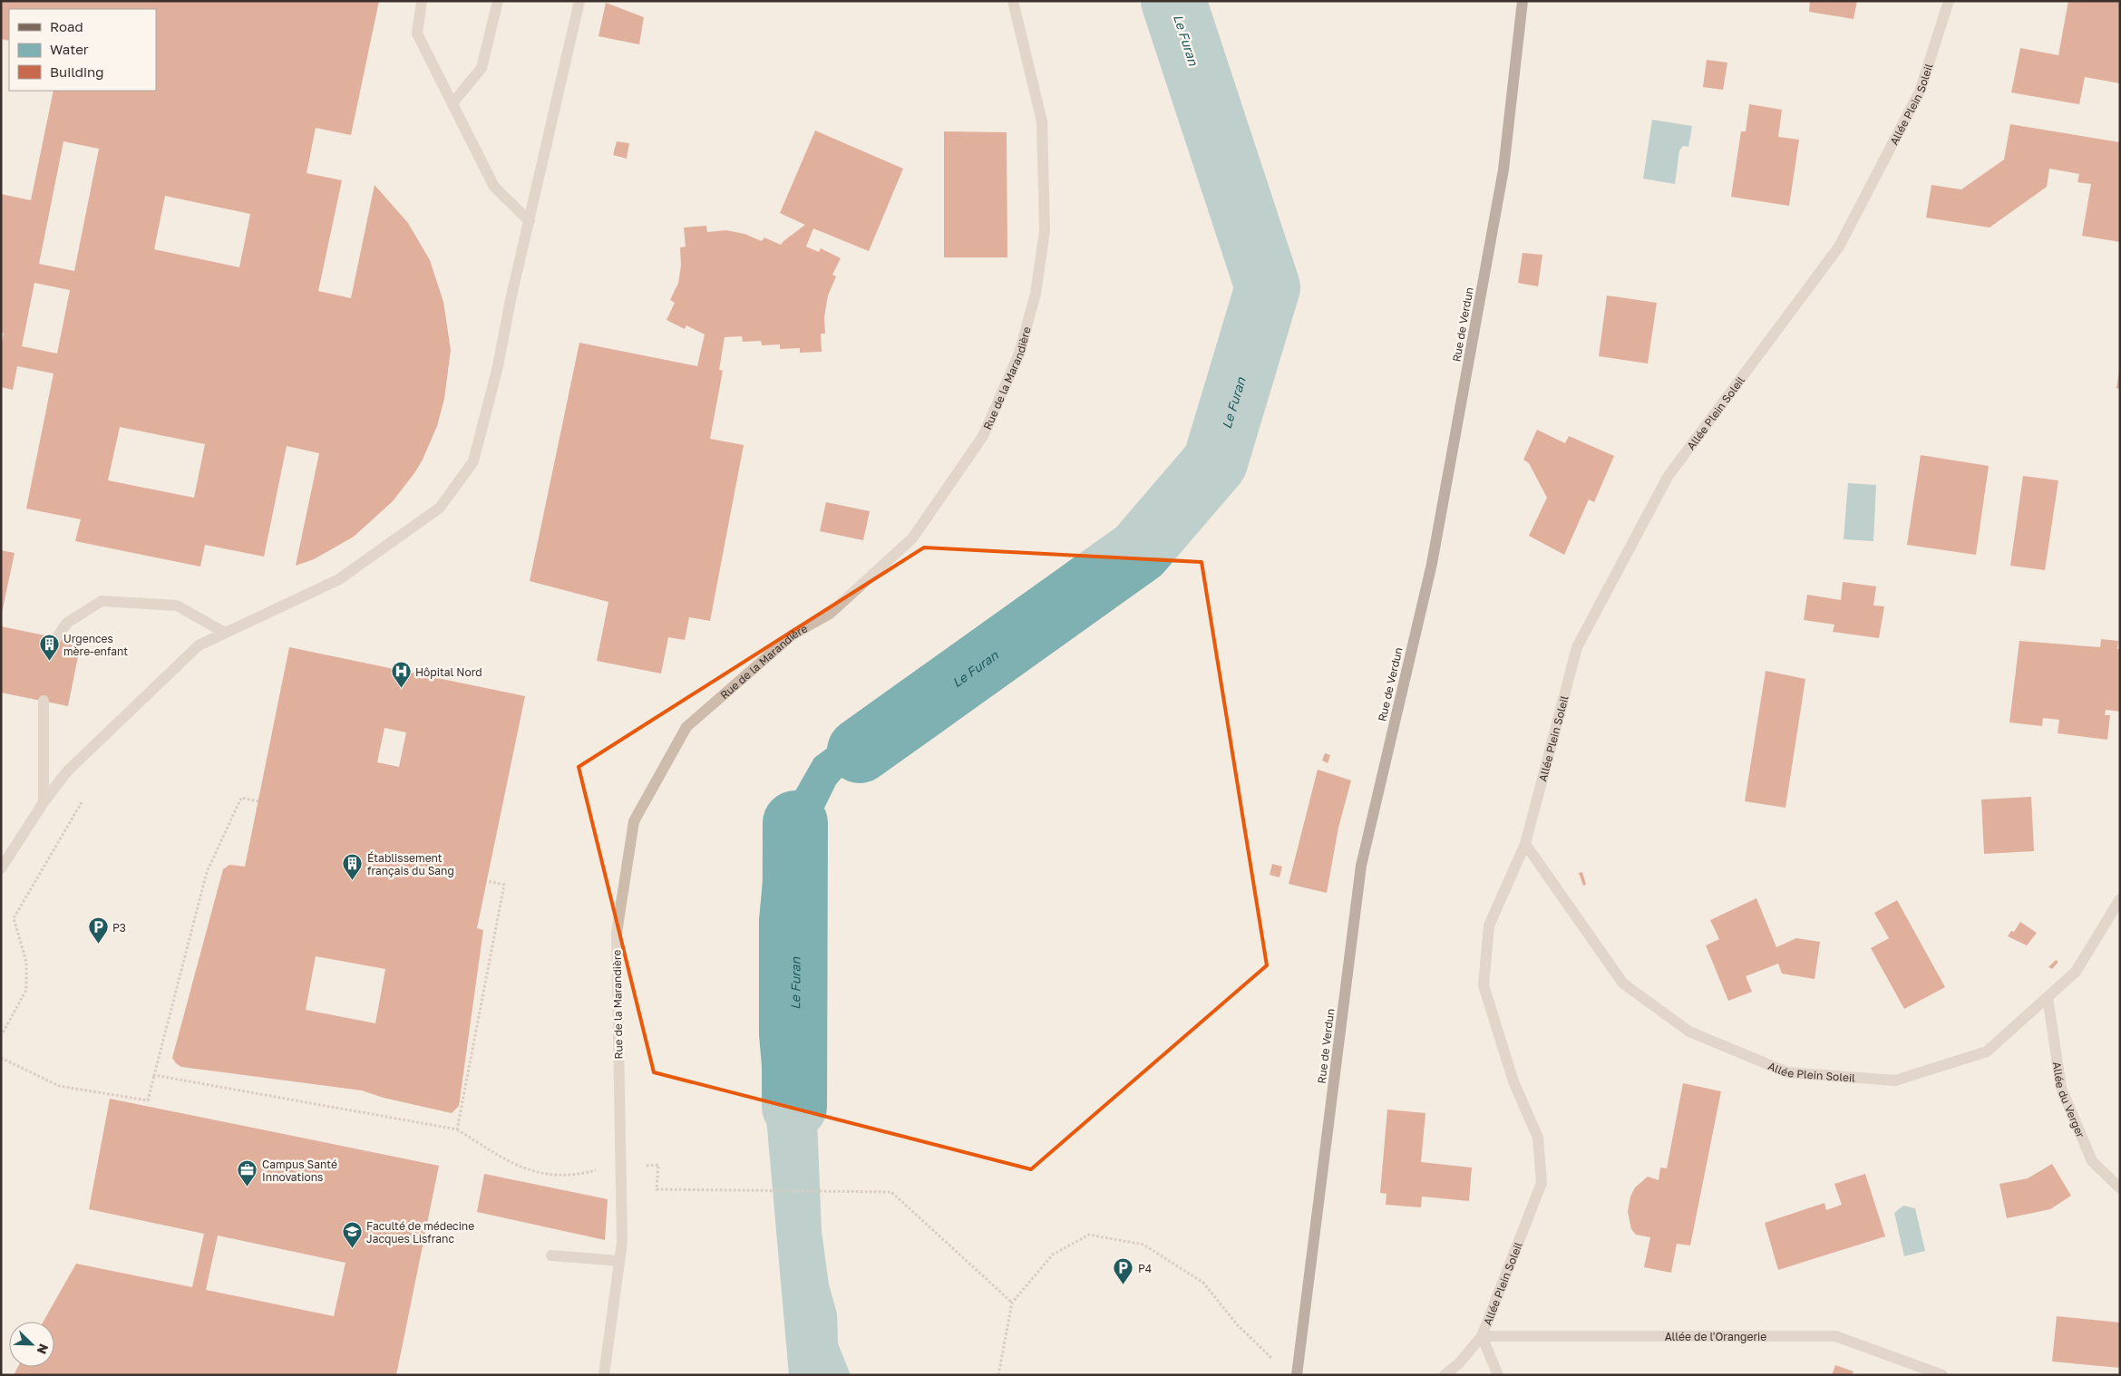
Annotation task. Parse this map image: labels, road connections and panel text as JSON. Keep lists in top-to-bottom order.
{
  "streets": {
    "main road": ["Rue de Verdun"],
    "street": [
      "Allée Plein Soleil",
      "Rue de la Marandière",
      "Allée du Verger",
      "Allée de l'Orangerie"
    ]
  },
  "crossings": [
    ["Allée Plein Soleil", "Allée du Verger"],
    ["Allée Plein Soleil", "Allée de l'Orangerie"]
  ],
  "water": ["Le Furan"],
  "places": {
    "building": ["Urgences mère-enfant", "Établissement français du Sang"],
    "hospital": ["Hôpital Nord"],
    "parking": ["P3", "P4"],
    "office": ["Campus Santé Innovations"],
    "school or university": ["Faculté de médecine Jacques Lisfranc"]
  },
  "legend": ["Road", "Water", "Building"],
  "north": "bottom right"
}
